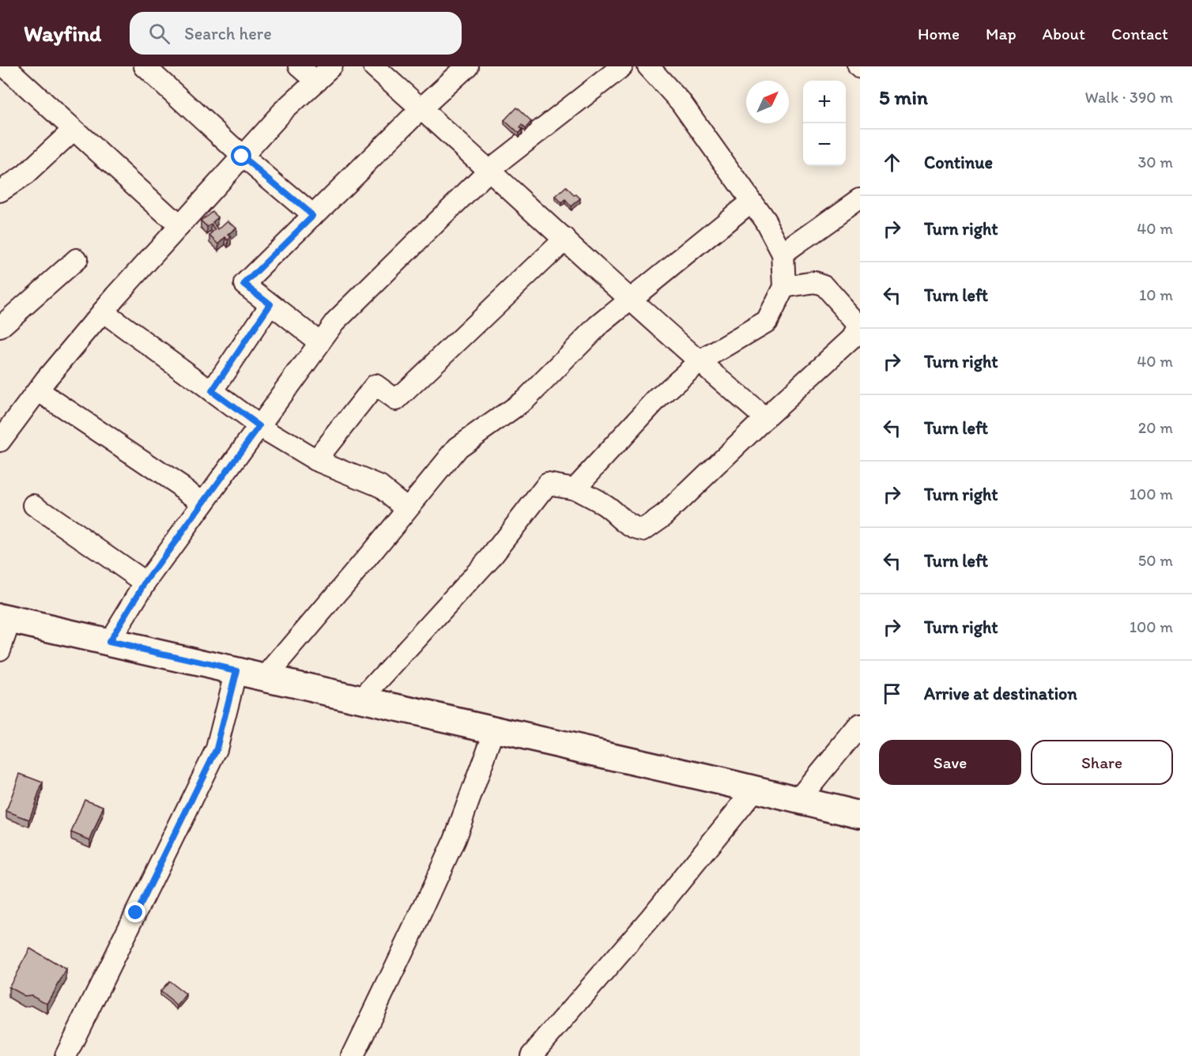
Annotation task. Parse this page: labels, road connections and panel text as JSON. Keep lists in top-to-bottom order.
{
  "north": "top right",
  "page": {
    "header": "Wayfind",
    "search": "Search here",
    "nav": [
      "Home",
      "Map",
      "About",
      "Contact"
    ],
    "heading": ["5 min", "Walk · 390 m"],
    "map_buttons": ["+", "−"],
    "list": [
      ["Continue", "30 m"],
      ["Turn right", "40 m"],
      ["Turn left", "10 m"],
      ["Turn right", "40 m"],
      ["Turn left", "20 m"],
      ["Turn right", "100 m"],
      ["Turn left", "50 m"],
      ["Turn right", "100 m"],
      "Arrive at destination"
    ],
    "buttons": ["Save", "Share"]
  }
}
